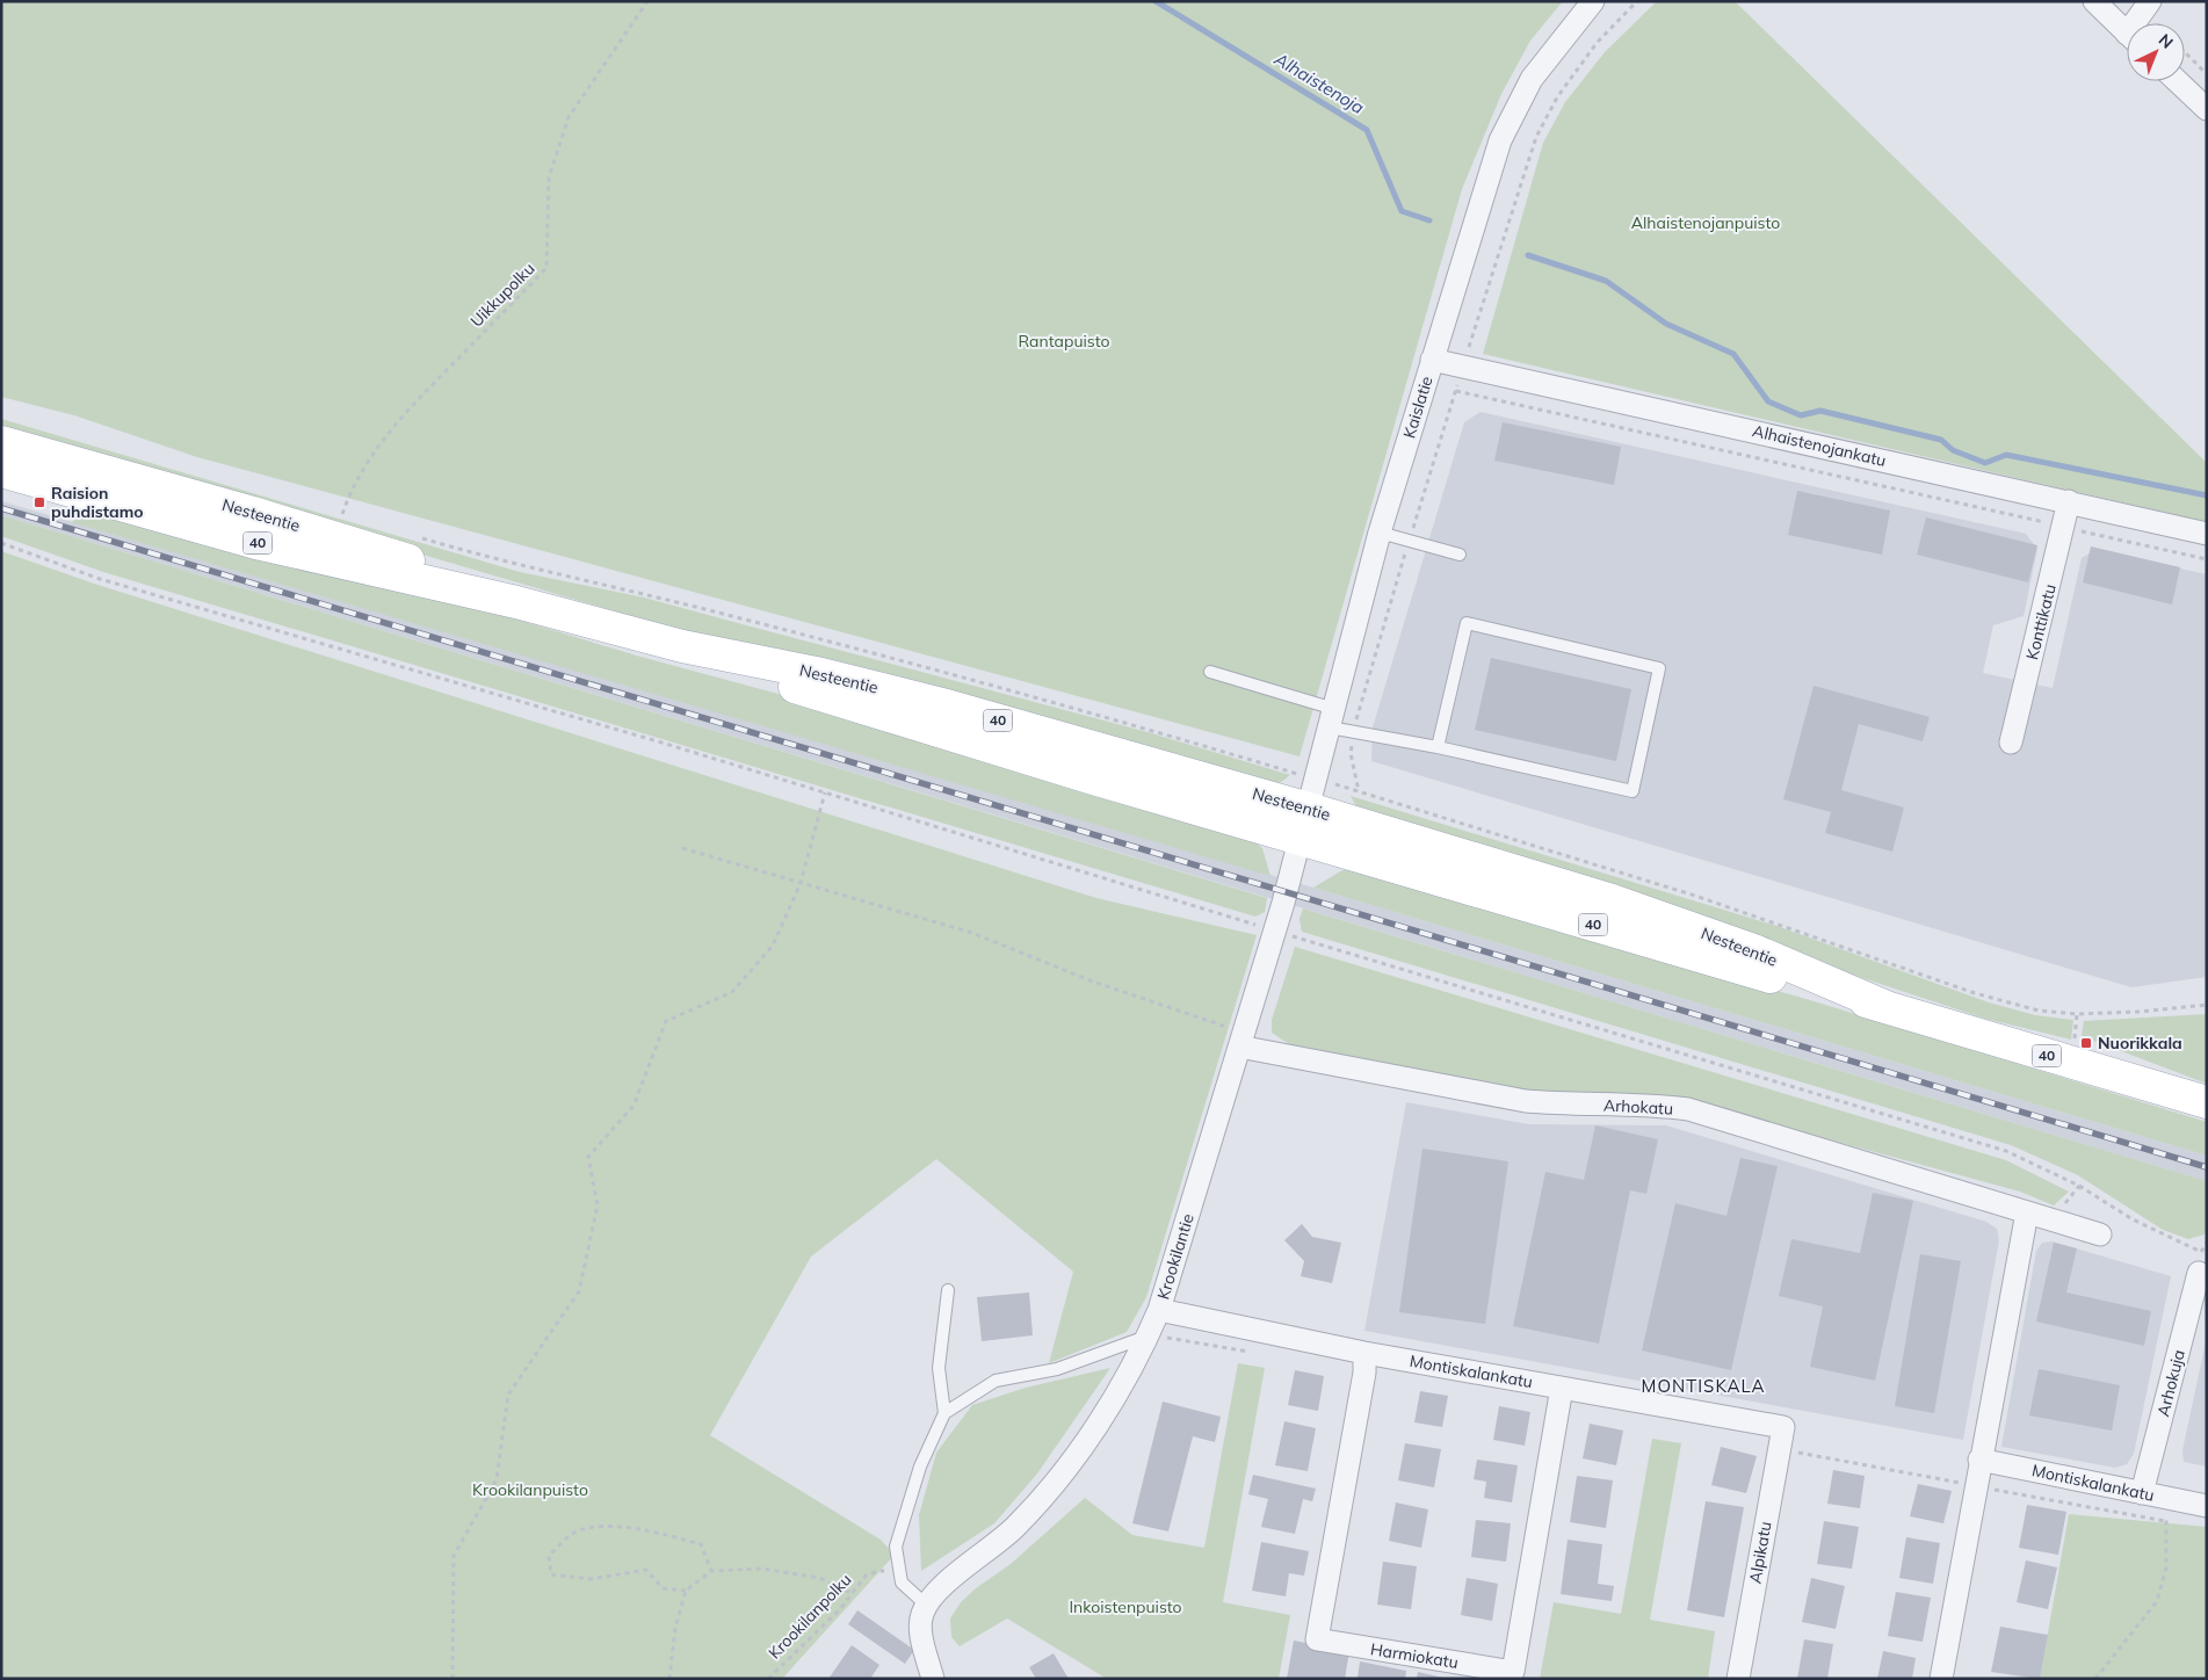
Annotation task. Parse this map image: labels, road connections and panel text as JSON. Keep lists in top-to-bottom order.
{
  "streets": {
    "main road": ["Nesteentie", "40"],
    "street": [
      "Kaislatie",
      "Alhaistenojankatu",
      "Konttikatu",
      "Arhokatu",
      "Krookilantie",
      "Montiskalankatu",
      "Arhokuja",
      "Alpikatu",
      "Harmiokatu"
    ],
    "path": ["Uikkupolku", "Krookilanpolku"]
  },
  "crossings": [
    ["Kaislatie", "Alhaistenojankatu"],
    ["Kaislatie", "Nesteentie"],
    ["Kaislatie", "Krookilantie"],
    ["Alhaistenojankatu", "Konttikatu"],
    ["Nesteentie", "Krookilantie"],
    ["Arhokatu", "Krookilantie"],
    ["Krookilantie", "Montiskalankatu"],
    ["Montiskalankatu", "Arhokuja"],
    ["Montiskalankatu", "Alpikatu"],
    ["Montiskalankatu", "Harmiokatu"]
  ],
  "districts": ["MONTISKALA"],
  "water": ["Alhaistenoja"],
  "parks": [
    "Alhaistenojanpuisto",
    "Rantapuisto",
    "Krookilanpuisto",
    "Inkoistenpuisto"
  ],
  "places": {
    "transit": ["Raision puhdistamo", "Nuorikkala"]
  },
  "north": "top right"
}
